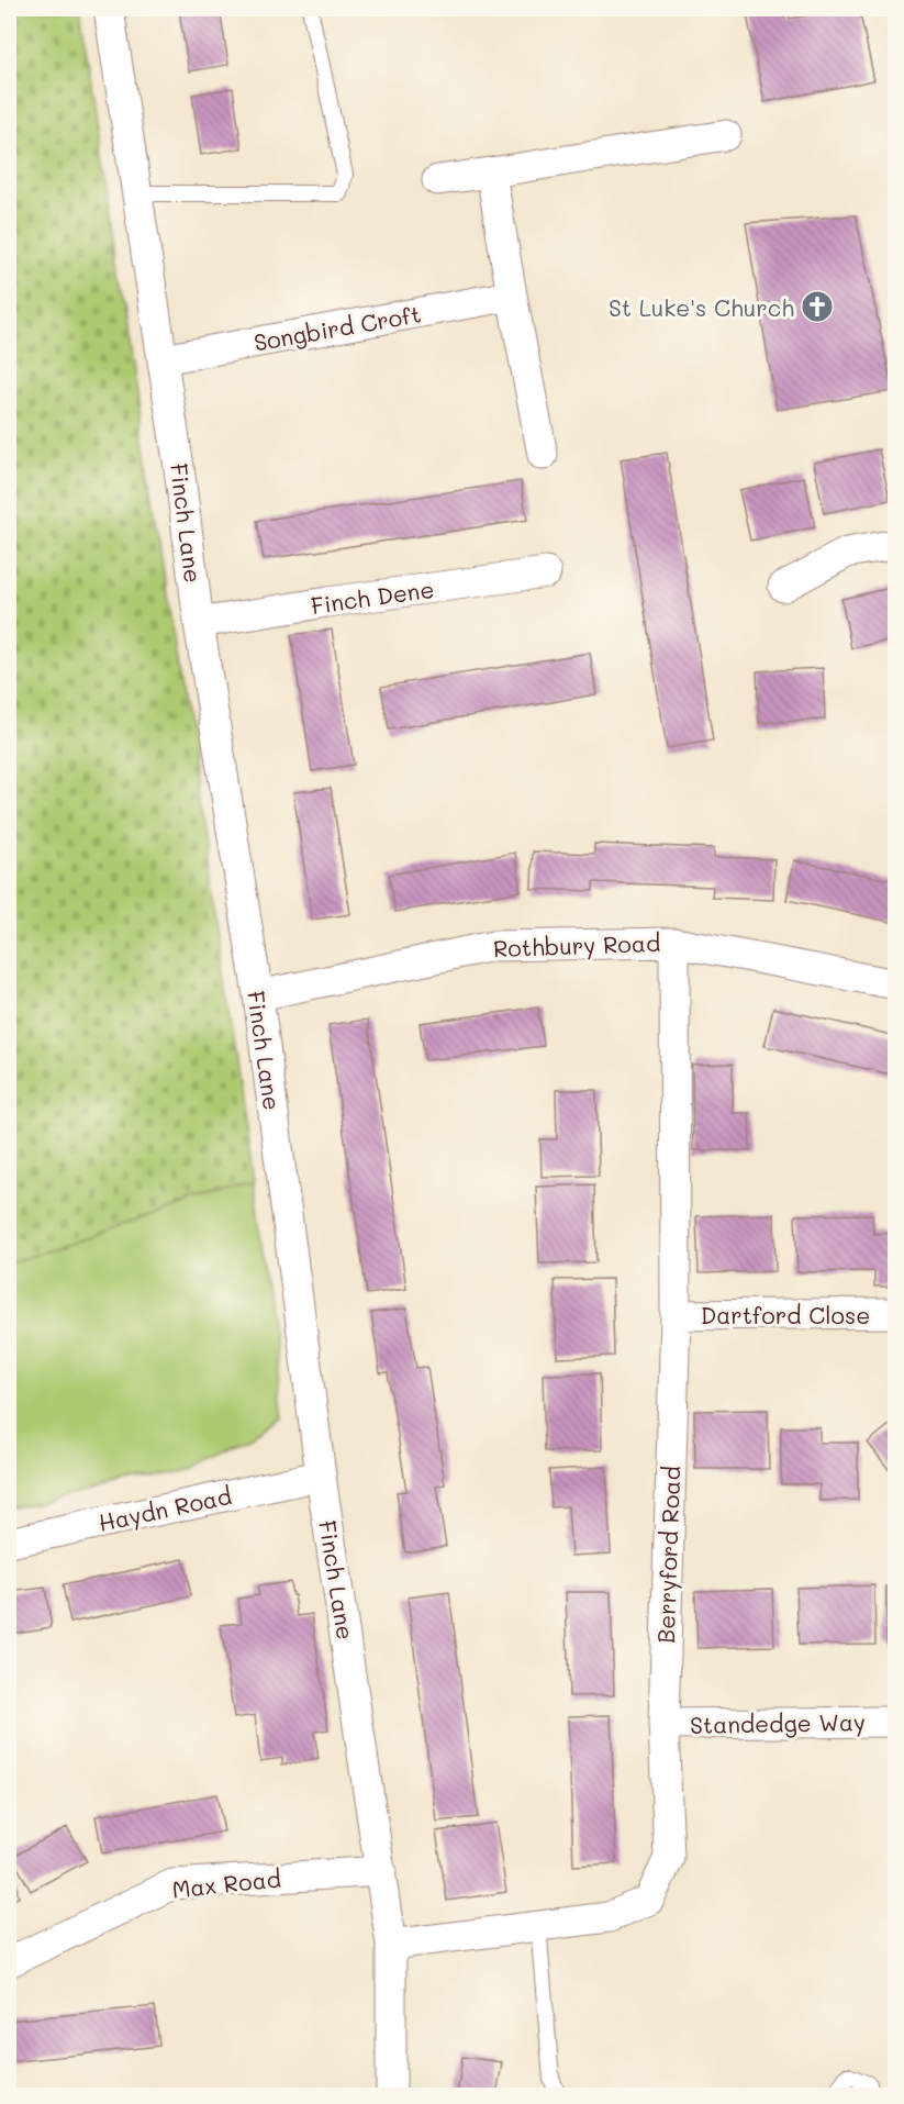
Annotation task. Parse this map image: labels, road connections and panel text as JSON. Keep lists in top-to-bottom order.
{
  "streets": {
    "street": [
      "Songbird Croft",
      "Finch Lane",
      "Finch Dene",
      "Rothbury Road",
      "Dartford Close",
      "Haydn Road",
      "Berryford Road",
      "Standedge Way",
      "Max Road"
    ]
  },
  "crossings": [
    ["Songbird Croft", "Finch Lane"],
    ["Finch Lane", "Finch Dene"],
    ["Finch Lane", "Rothbury Road"],
    ["Finch Lane", "Haydn Road"],
    ["Finch Lane", "Berryford Road"],
    ["Finch Lane", "Max Road"],
    ["Rothbury Road", "Berryford Road"],
    ["Dartford Close", "Berryford Road"],
    ["Berryford Road", "Standedge Way"]
  ],
  "places": {
    "church": ["St Luke's Church"]
  }
}
